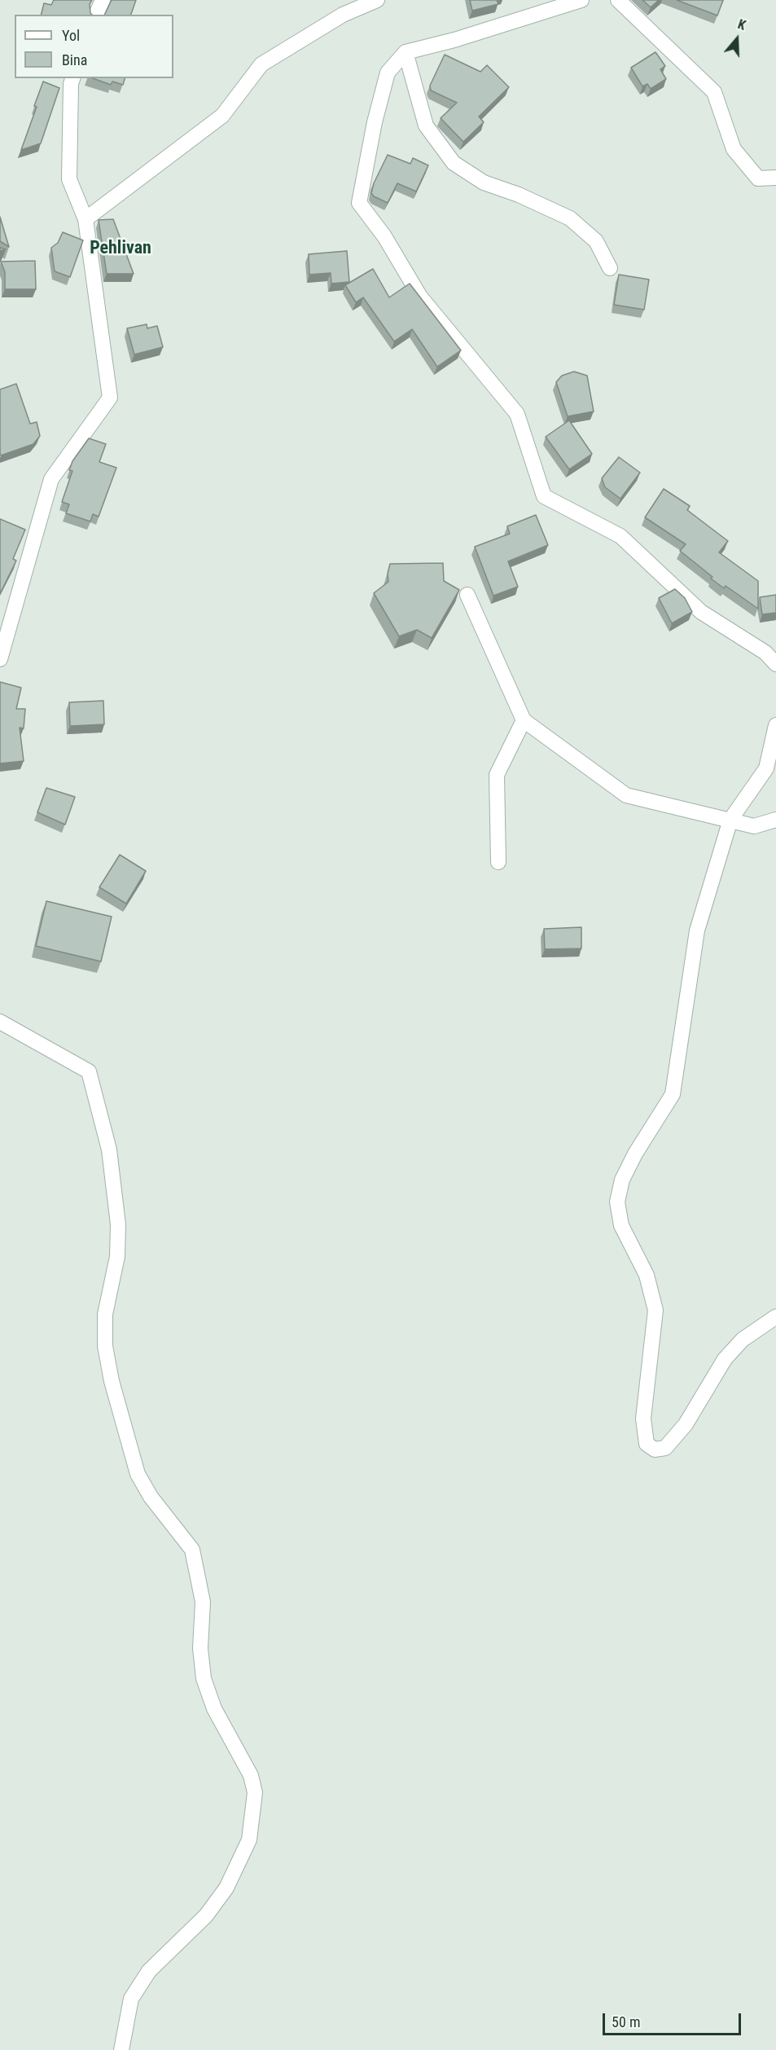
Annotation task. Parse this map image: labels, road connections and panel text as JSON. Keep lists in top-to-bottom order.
{
  "districts": ["Pehlivan"],
  "legend": ["Yol", "Bina"],
  "scale_bar": "50 m",
  "north": "top"
}
